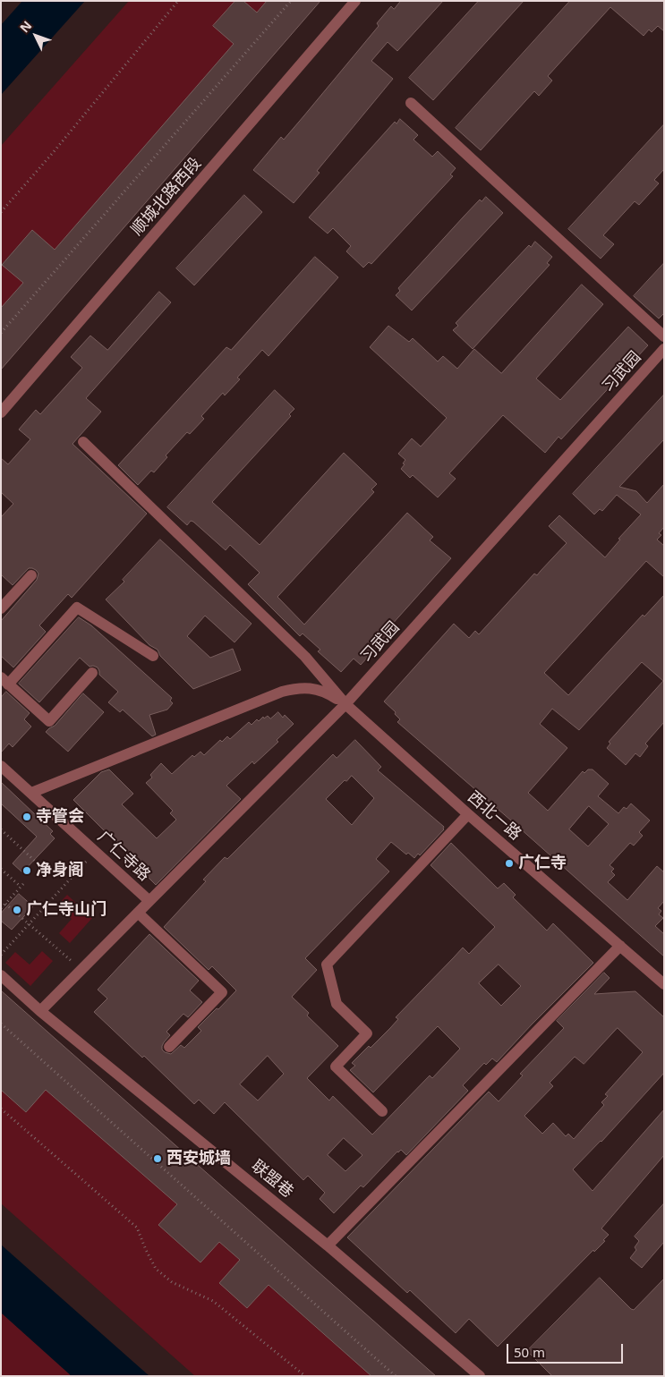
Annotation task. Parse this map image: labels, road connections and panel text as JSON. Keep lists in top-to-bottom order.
{
  "streets": {
    "street": [
      "顺城北路西段",
      "习武园",
      "西北一路",
      "广仁寺路",
      "联盟巷"
    ]
  },
  "crossings": [
    ["习武园", "西北一路"],
    ["习武园", "广仁寺路"],
    ["广仁寺路", "联盟巷"]
  ],
  "places": [
    "寺管会",
    "广仁寺",
    "净身阁",
    "广仁寺山门",
    "西安城墙"
  ],
  "scale_bar": "50 m",
  "north": "top left"
}
